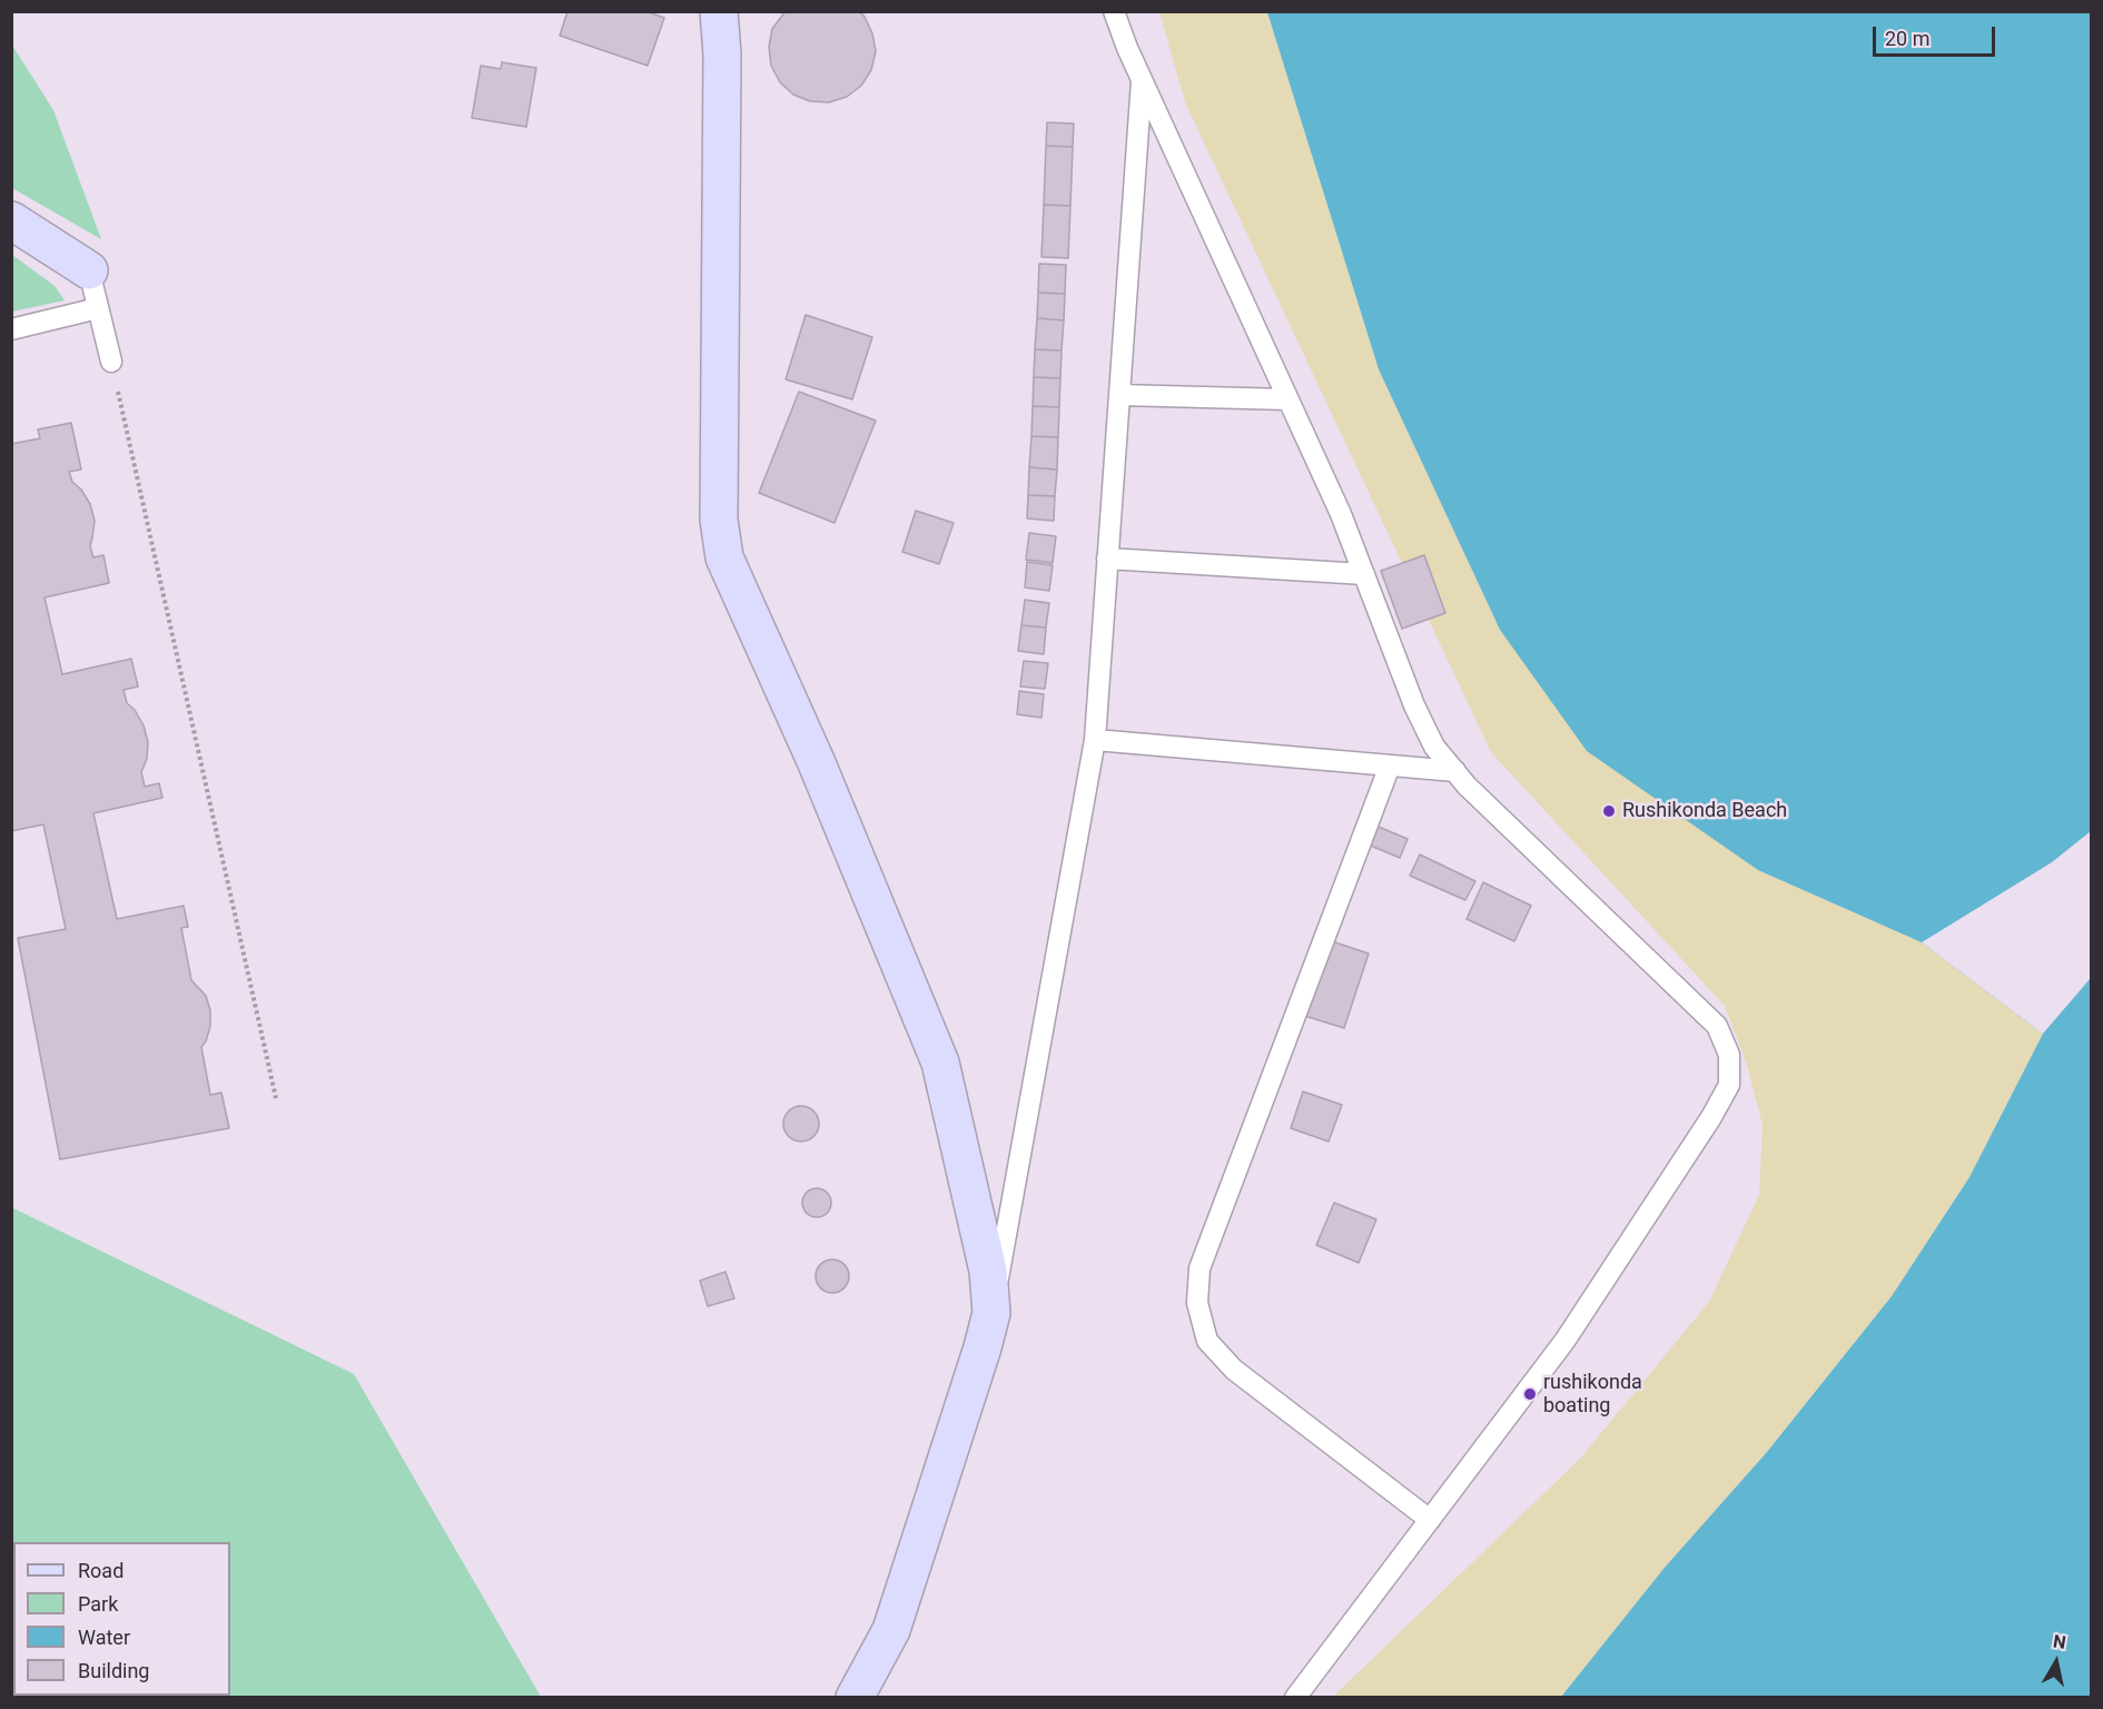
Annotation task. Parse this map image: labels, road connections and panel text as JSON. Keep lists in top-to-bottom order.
{
  "places": ["Rushikonda Beach", "rushikonda boating"],
  "legend": [
    "Road",
    "Park",
    "Water",
    "Building"
  ],
  "scale_bar": "20 m",
  "north": "top"
}
